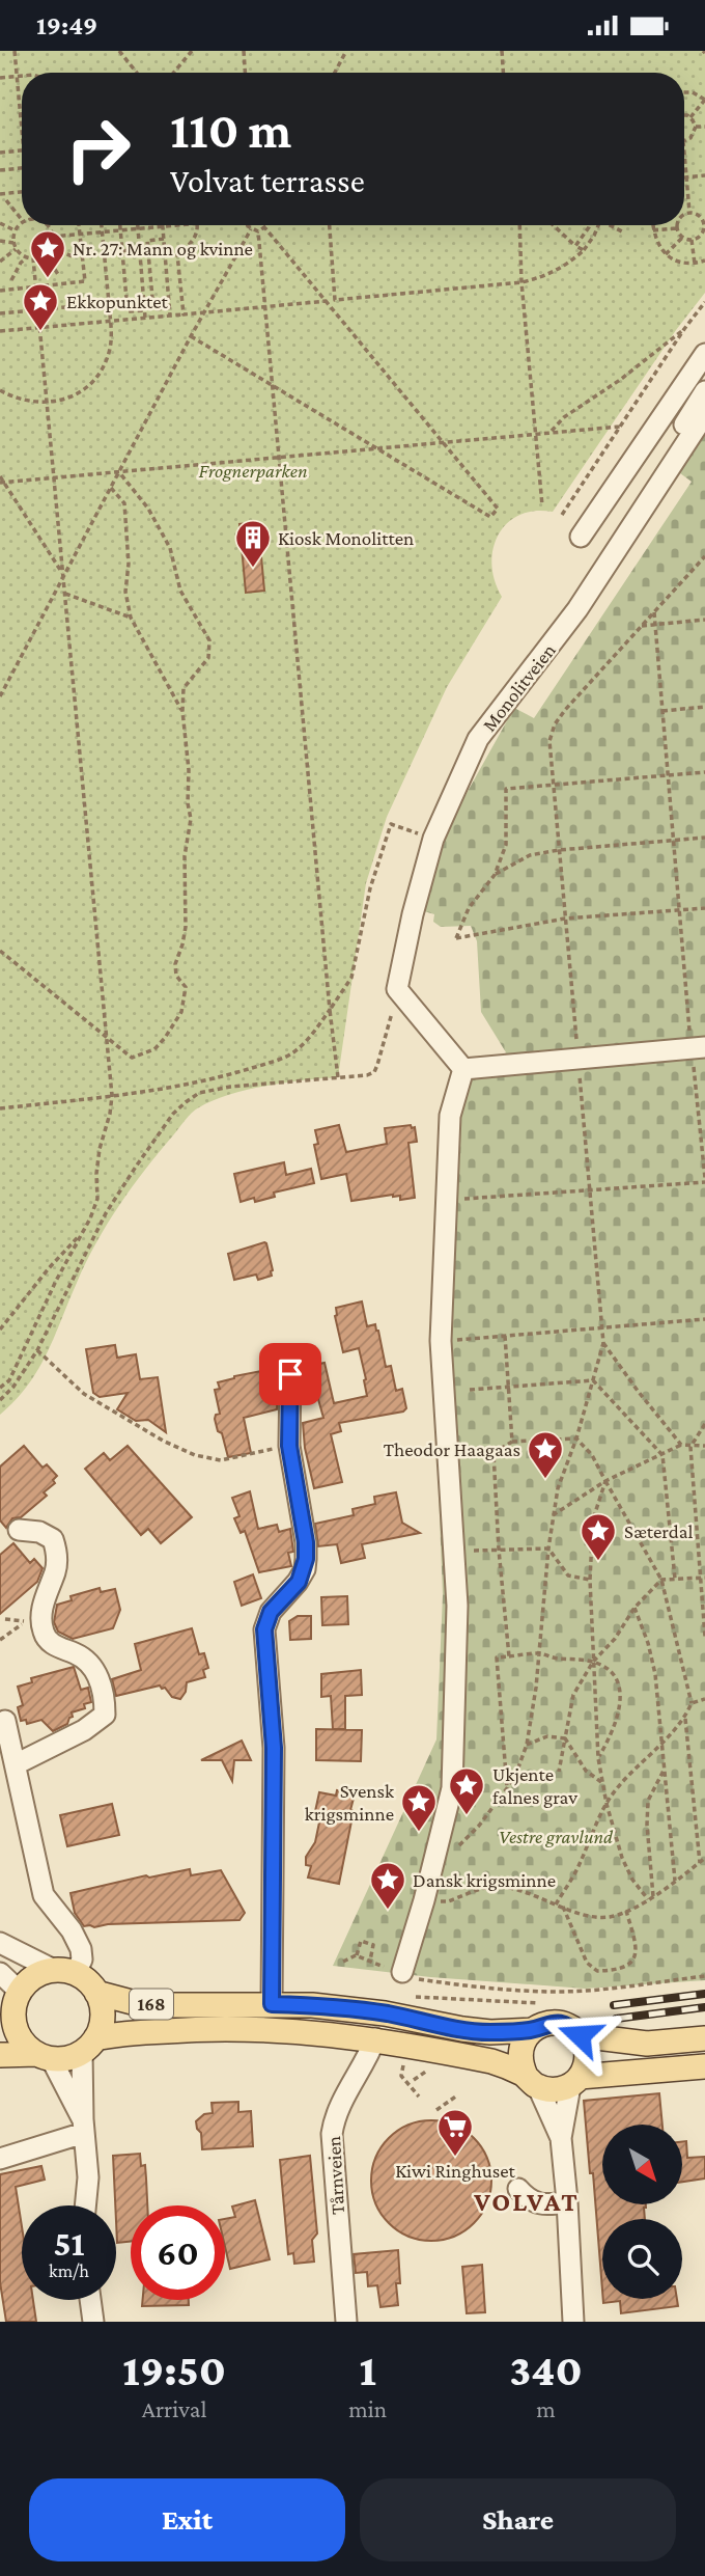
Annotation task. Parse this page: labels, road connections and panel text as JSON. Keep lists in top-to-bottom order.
{
  "streets": {
    "main road": ["168"],
    "street": ["Monolitveien", "Tårnveien"]
  },
  "crossings": [
    ["168", "Tårnveien"]
  ],
  "districts": ["VOLVAT"],
  "parks": ["Frognerparken", "Vestre gravlund"],
  "places": {
    "place": [
      "Nr. 27: Mann og kvinne",
      "Ekkopunktet",
      "Theodor Haagaas",
      "Sæterdal",
      "Ukjente falnes grav",
      "Svensk krigsminne",
      "Dansk krigsminne"
    ],
    "building": ["Kiosk Monolitten"],
    "supermarket": ["Kiwi Ringhuset"]
  },
  "north": "bottom right",
  "page": {
    "status": "19:49",
    "turn": ["110 m", "Volvat terrasse"],
    "speed": "51 km/h",
    "limit": "60",
    "eta": [
      "19:50",
      "Arrival",
      "1",
      "min",
      "340",
      "m"
    ],
    "buttons": ["Exit", "Share"]
  }
}
